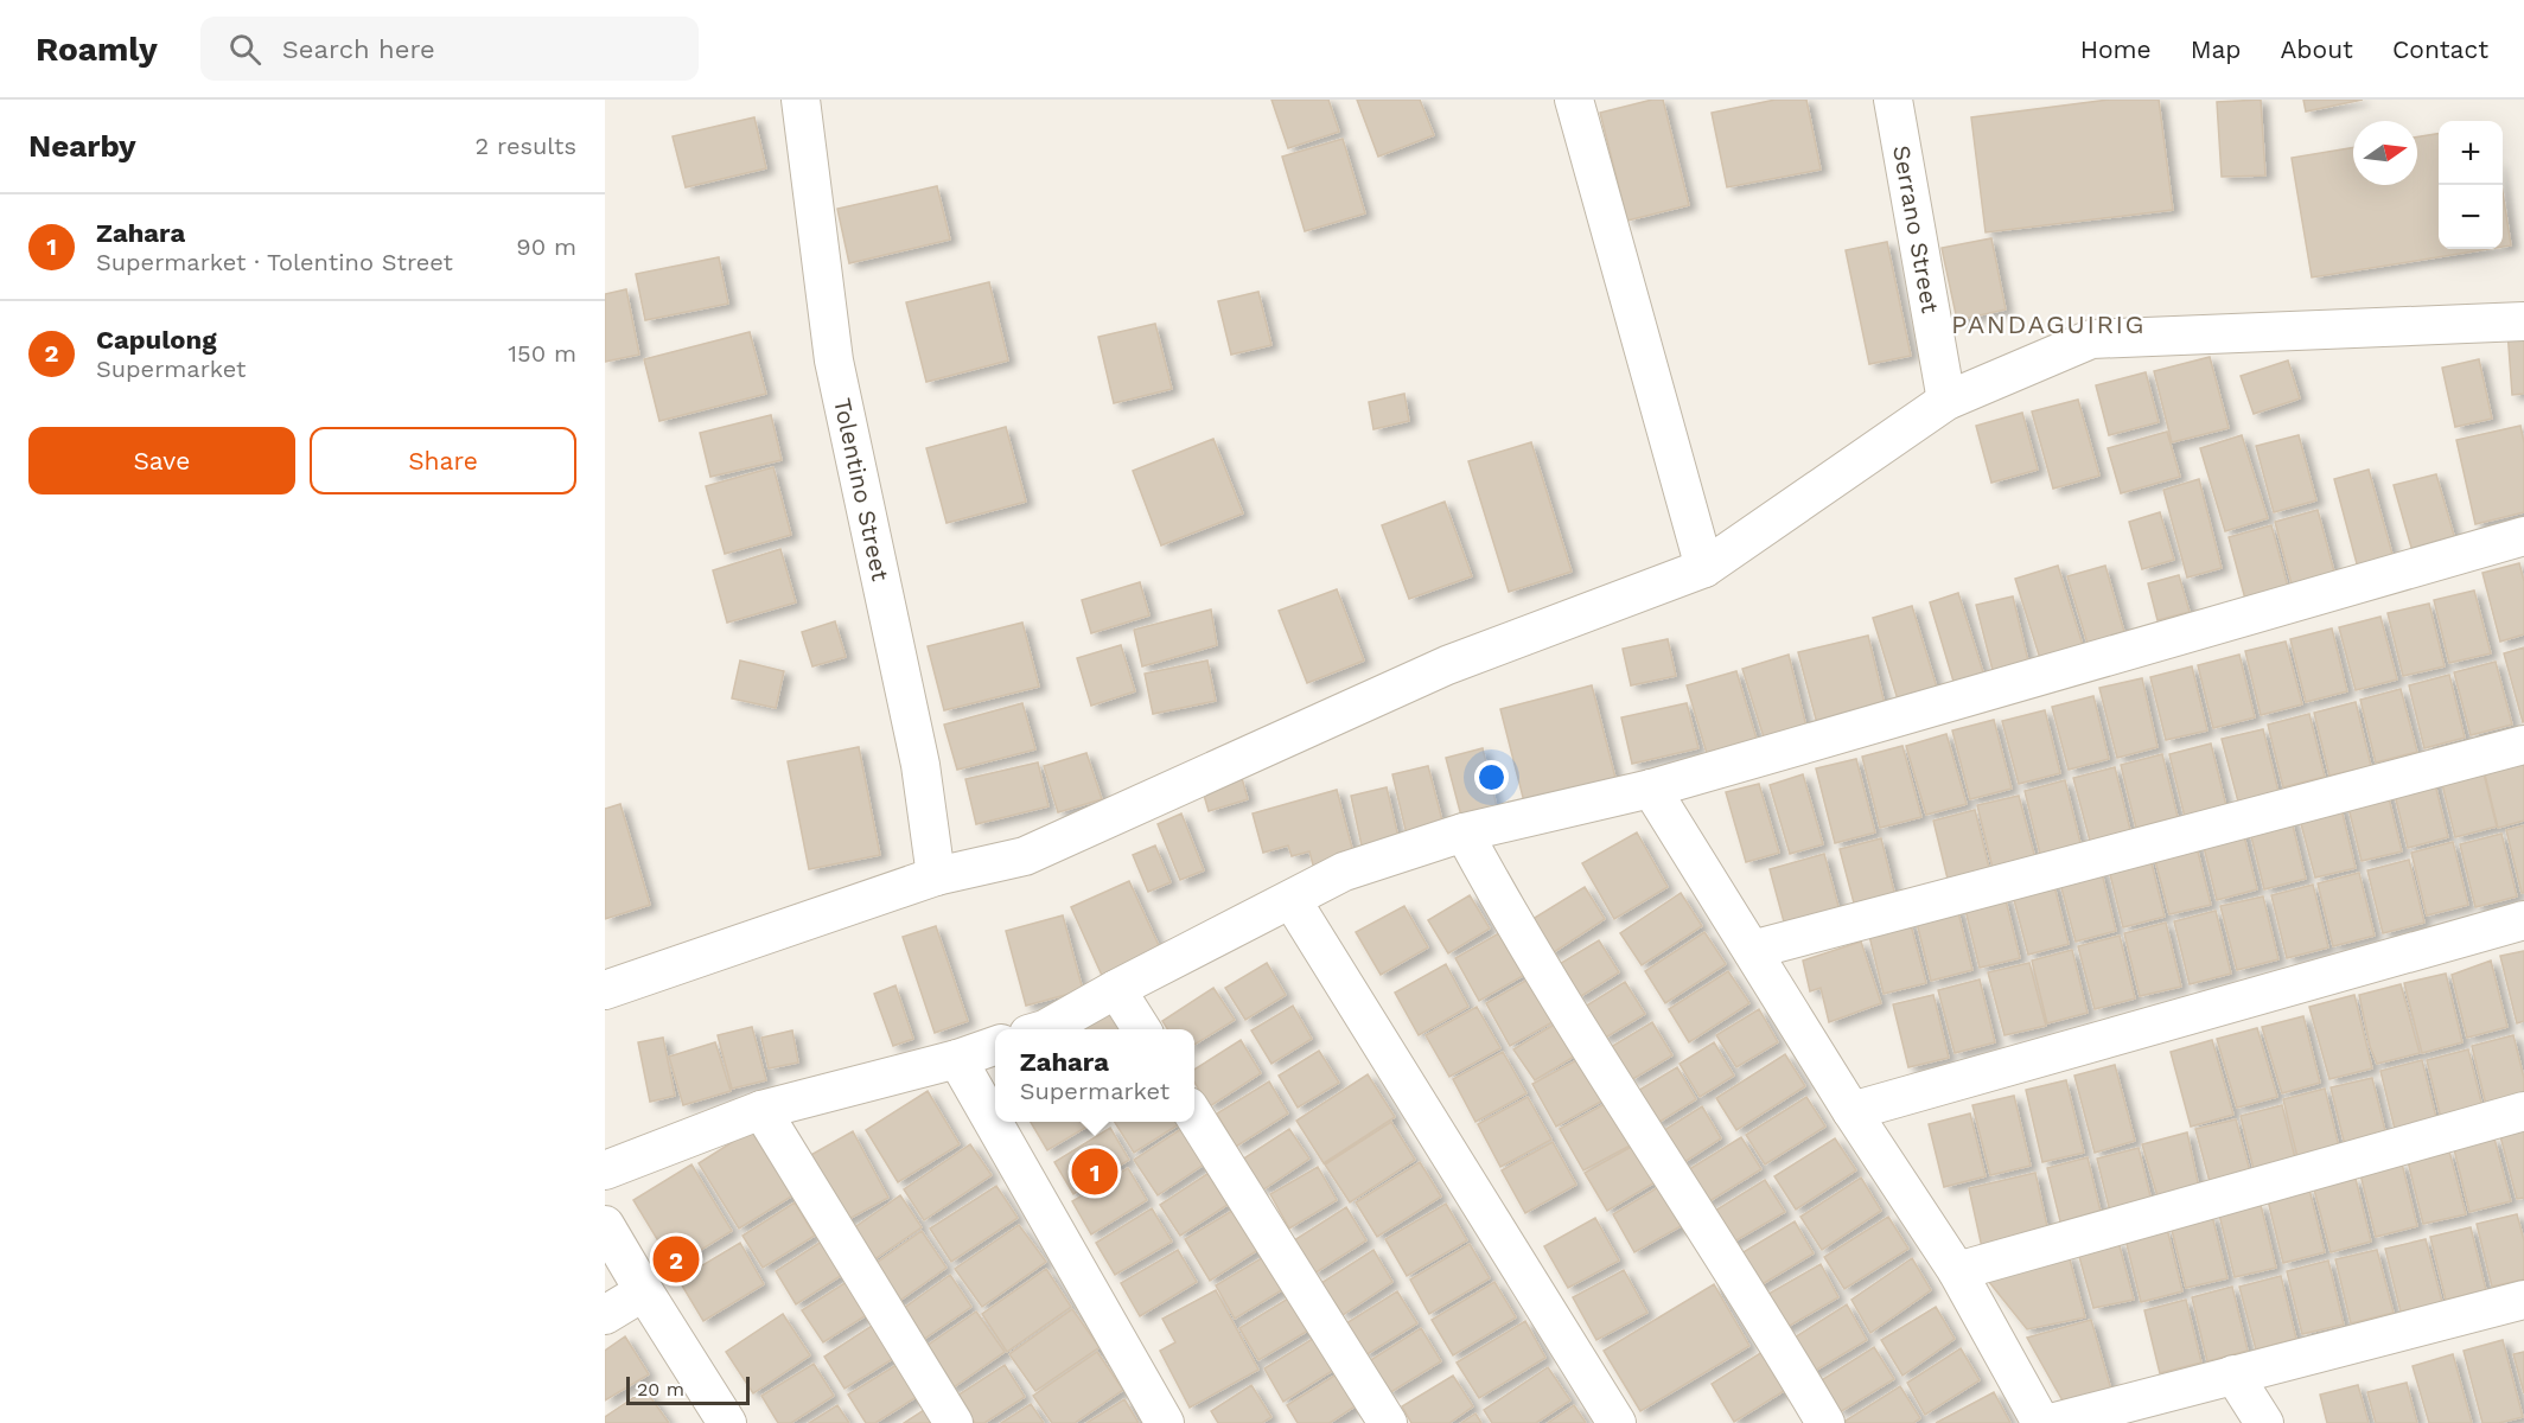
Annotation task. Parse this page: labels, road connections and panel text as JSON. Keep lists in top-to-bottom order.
{
  "streets": {
    "street": ["Serrano Street", "Tolentino Street"]
  },
  "districts": ["PANDAGUIRIG"],
  "scale_bar": "20 m",
  "north": "right",
  "page": {
    "header": "Roamly",
    "search": "Search here",
    "nav": [
      "Home",
      "Map",
      "About",
      "Contact"
    ],
    "heading": ["Nearby", "2 results"],
    "map_buttons": ["+", "−"],
    "list": [
      {
        "mark": "1",
        "name": "Zahara",
        "note": "Supermarket · Tolentino Street",
        "value": "90 m"
      },
      {
        "mark": "2",
        "name": "Capulong",
        "note": "Supermarket",
        "value": "150 m"
      }
    ],
    "buttons": ["Save", "Share"],
    "popup": ["Zahara", "Supermarket"],
    "pins": ["1", "2"],
    "scale": "20 m"
  }
}
